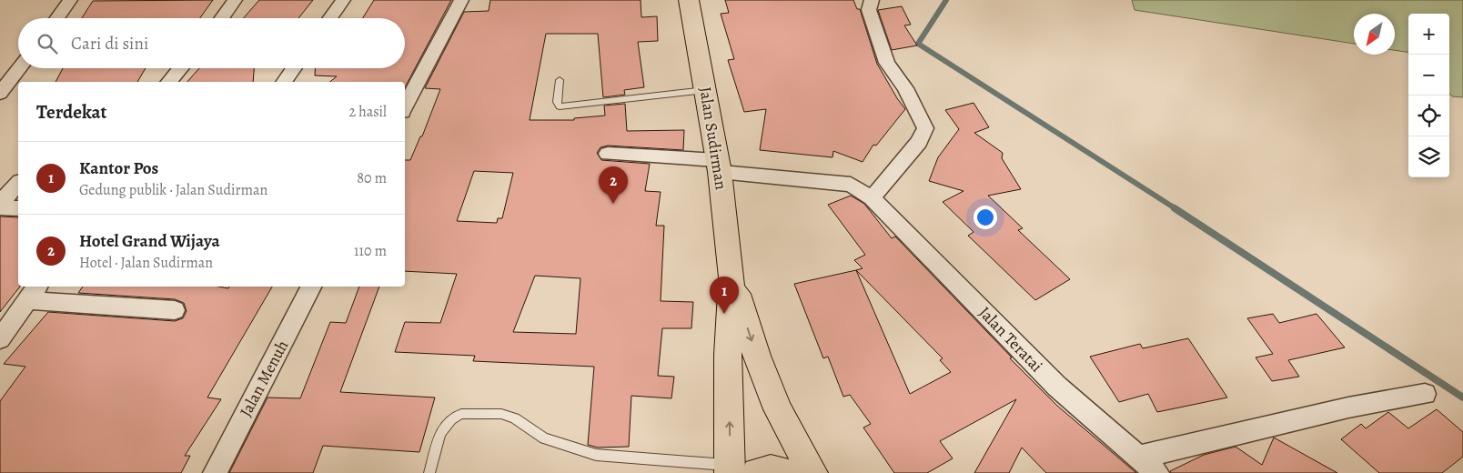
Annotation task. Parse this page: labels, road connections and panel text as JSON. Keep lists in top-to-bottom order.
{
  "streets": {
    "main road": ["Jalan Sudirman"],
    "street": ["Jalan Teratai", "Jalan Menuh"]
  },
  "crossings": [
    ["Jalan Sudirman", "Jalan Teratai"]
  ],
  "north": "bottom left",
  "page": {
    "map_buttons": ["+", "−"],
    "search": "Cari di sini",
    "heading": ["Terdekat", "2 hasil"],
    "list": [
      {
        "mark": "1",
        "name": "Kantor Pos",
        "note": "Gedung publik · Jalan Sudirman",
        "value": "80 m"
      },
      {
        "mark": "2",
        "name": "Hotel Grand Wijaya",
        "note": "Hotel · Jalan Sudirman",
        "value": "110 m"
      }
    ],
    "pins": ["2", "1"]
  }
}
